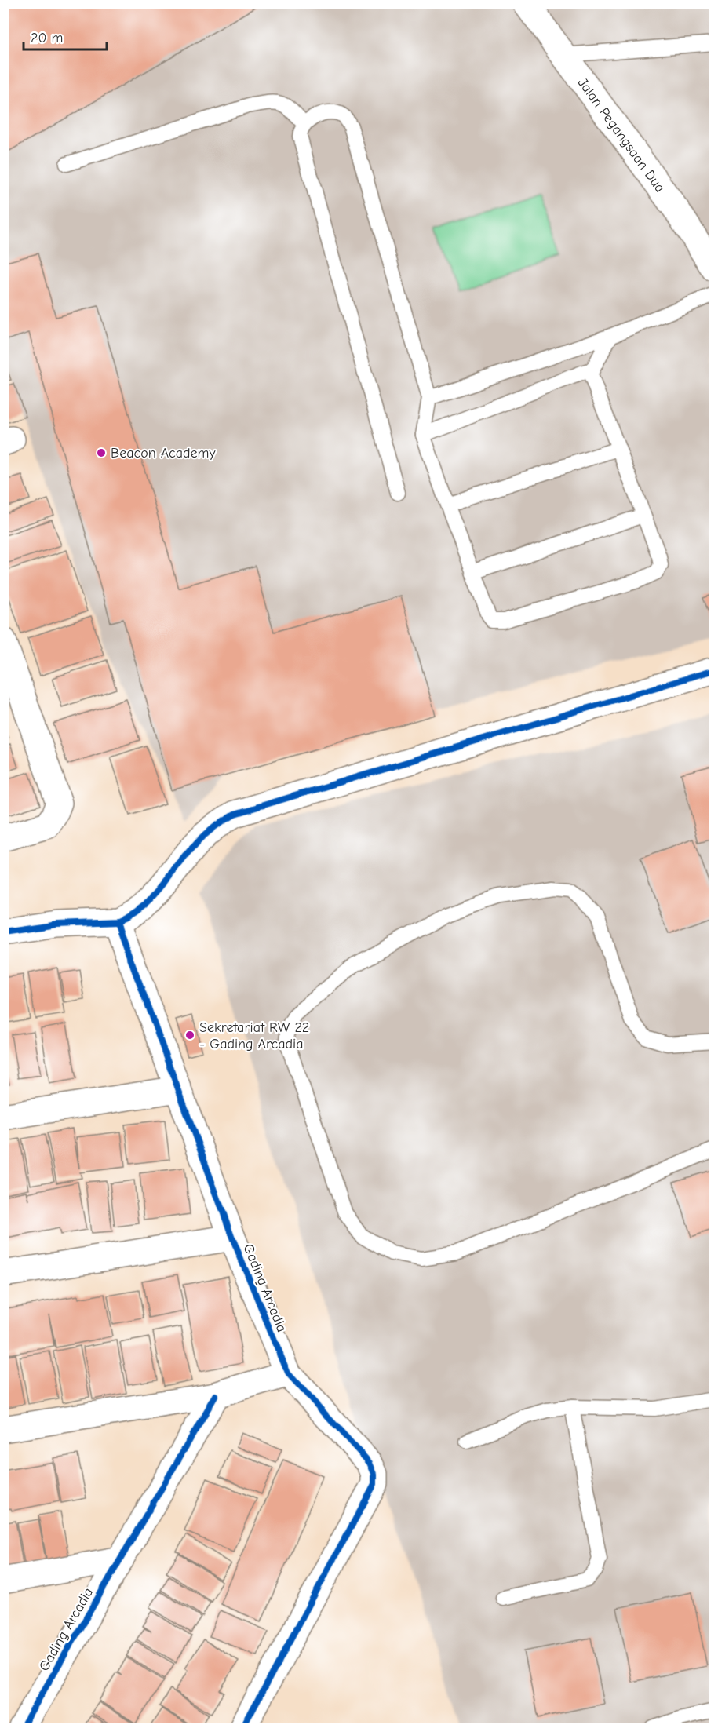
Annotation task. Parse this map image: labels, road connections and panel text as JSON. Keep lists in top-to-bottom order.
{
  "streets": {
    "street": ["Jalan Pegangsaan Dua", "Gading Arcadia"]
  },
  "places": ["Beacon Academy", "Sekretariat RW 22 - Gading Arcadia"],
  "scale_bar": "20 m"
}
